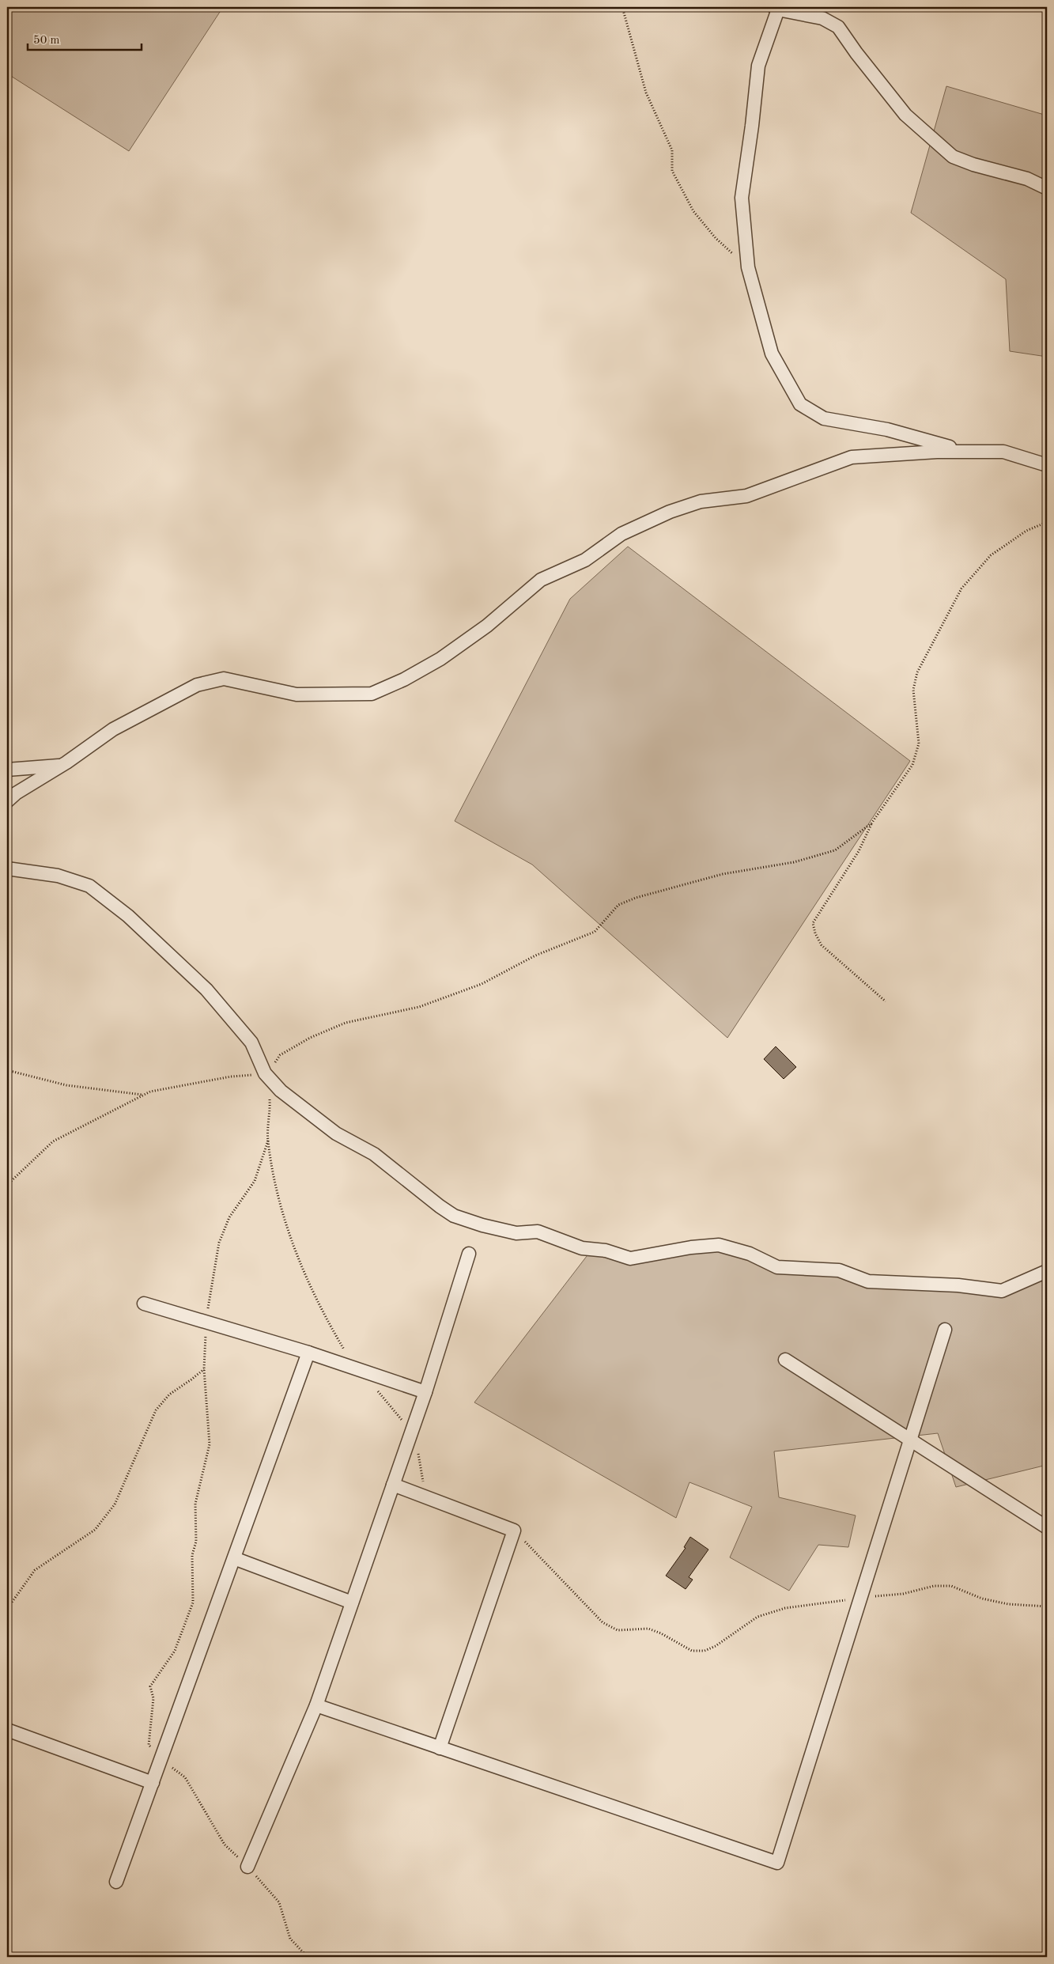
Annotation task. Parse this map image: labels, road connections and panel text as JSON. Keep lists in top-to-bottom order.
{
  "scale_bar": "50 m"
}
